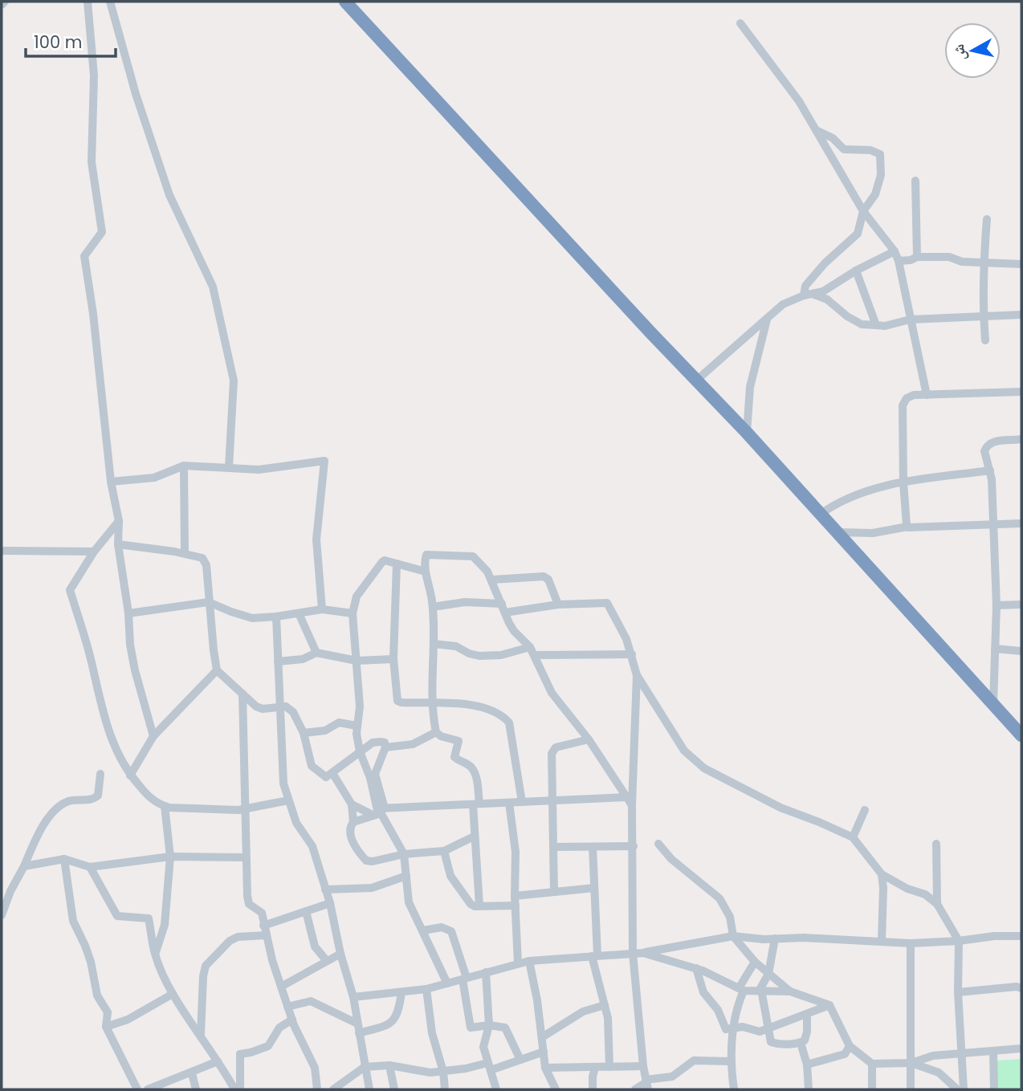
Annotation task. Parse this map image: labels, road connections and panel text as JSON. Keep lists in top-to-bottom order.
{
  "scale_bar": "100 m",
  "north": "left"
}
